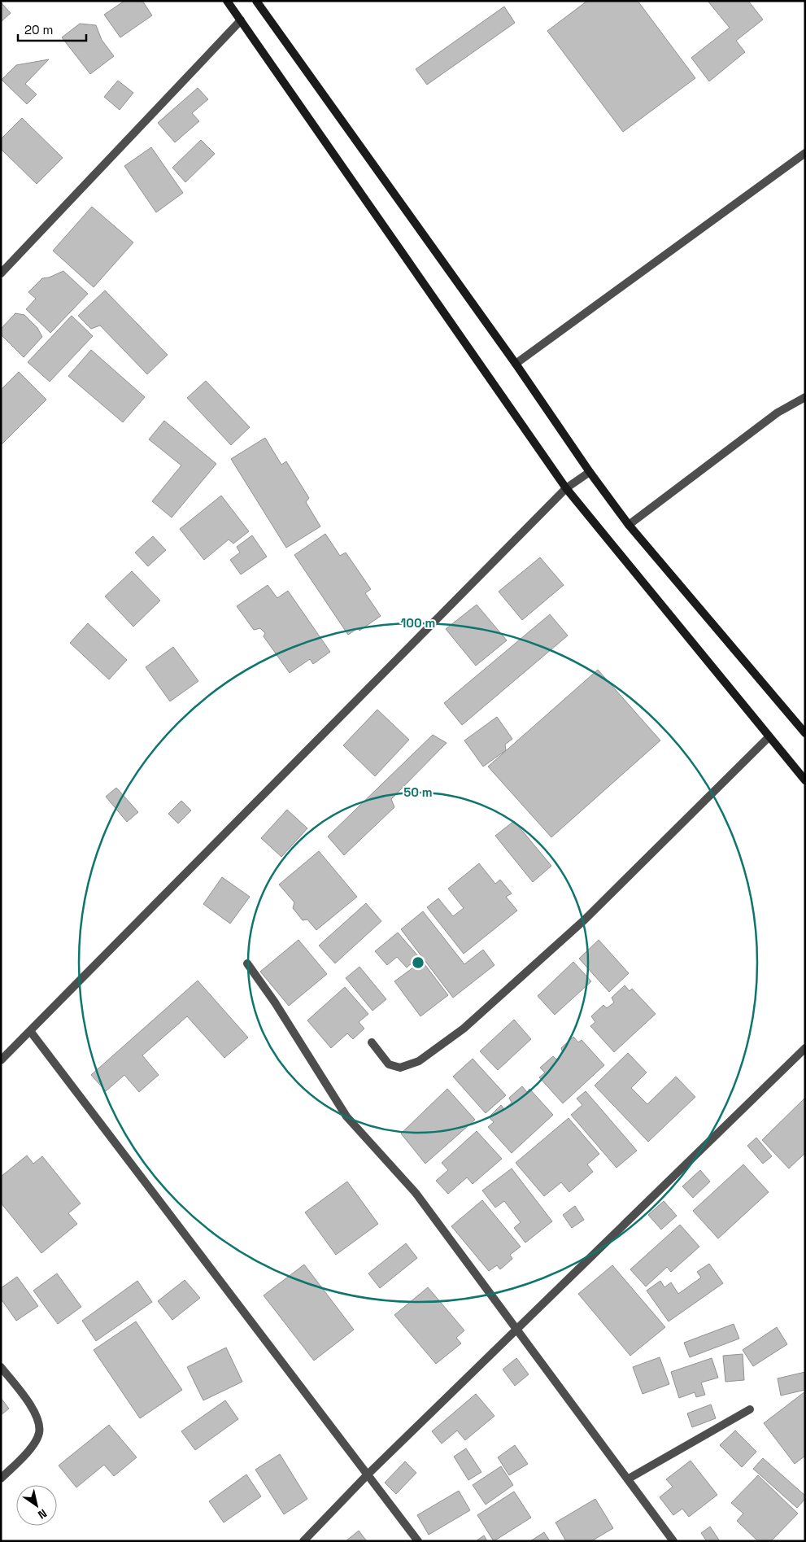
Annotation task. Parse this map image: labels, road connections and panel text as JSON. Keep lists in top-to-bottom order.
{
  "scale_bar": "20 m",
  "north": "bottom right",
  "rings": ["100 m", "50 m"]
}
